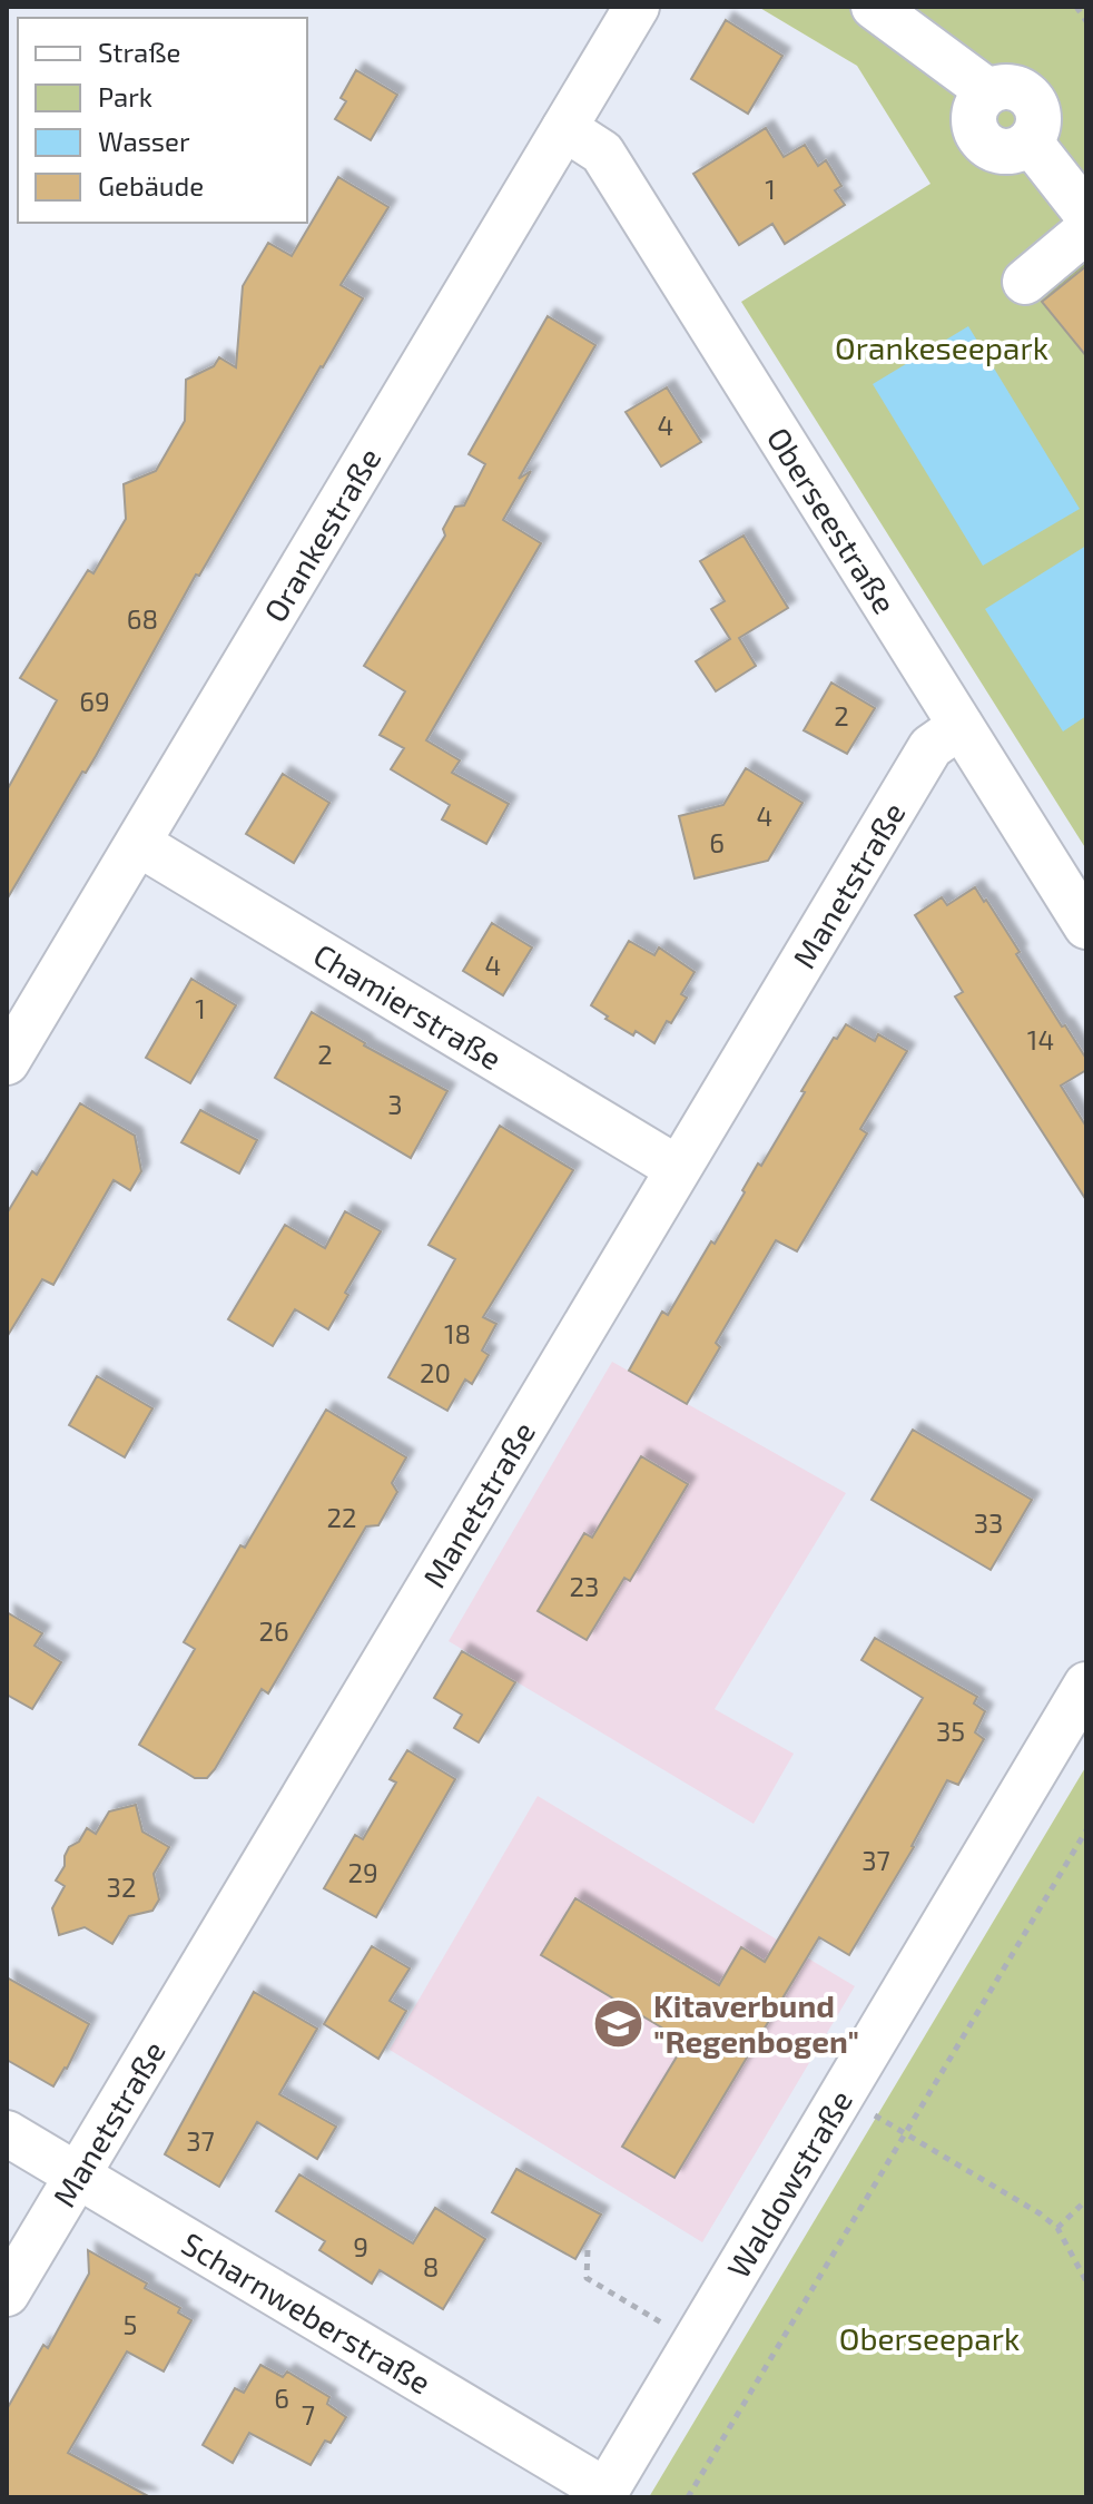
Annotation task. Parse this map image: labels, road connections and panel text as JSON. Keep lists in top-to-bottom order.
{
  "streets": {
    "street": [
      "Oberseestraße",
      "Orankestraße",
      "Manetstraße",
      "Chamierstraße",
      "Waldowstraße",
      "Scharnweberstraße"
    ]
  },
  "crossings": [
    ["Oberseestraße", "Orankestraße"],
    ["Oberseestraße", "Manetstraße"],
    ["Orankestraße", "Chamierstraße"],
    ["Manetstraße", "Chamierstraße"],
    ["Manetstraße", "Scharnweberstraße"],
    ["Waldowstraße", "Scharnweberstraße"]
  ],
  "parks": ["Orankeseepark", "Oberseepark"],
  "places": {
    "school or university": ["Kitaverbund \"Regenbogen\""]
  },
  "house_numbers": [
    "1",
    "4",
    "68",
    "69",
    "2",
    "4",
    "6",
    "4",
    "1",
    "14",
    "2",
    "3",
    "18",
    "20",
    "22",
    "33",
    "23",
    "26",
    "35",
    "37",
    "29",
    "32",
    "37",
    "9",
    "8",
    "5",
    "6",
    "7"
  ],
  "legend": [
    "Straße",
    "Park",
    "Wasser",
    "Gebäude"
  ]
}
